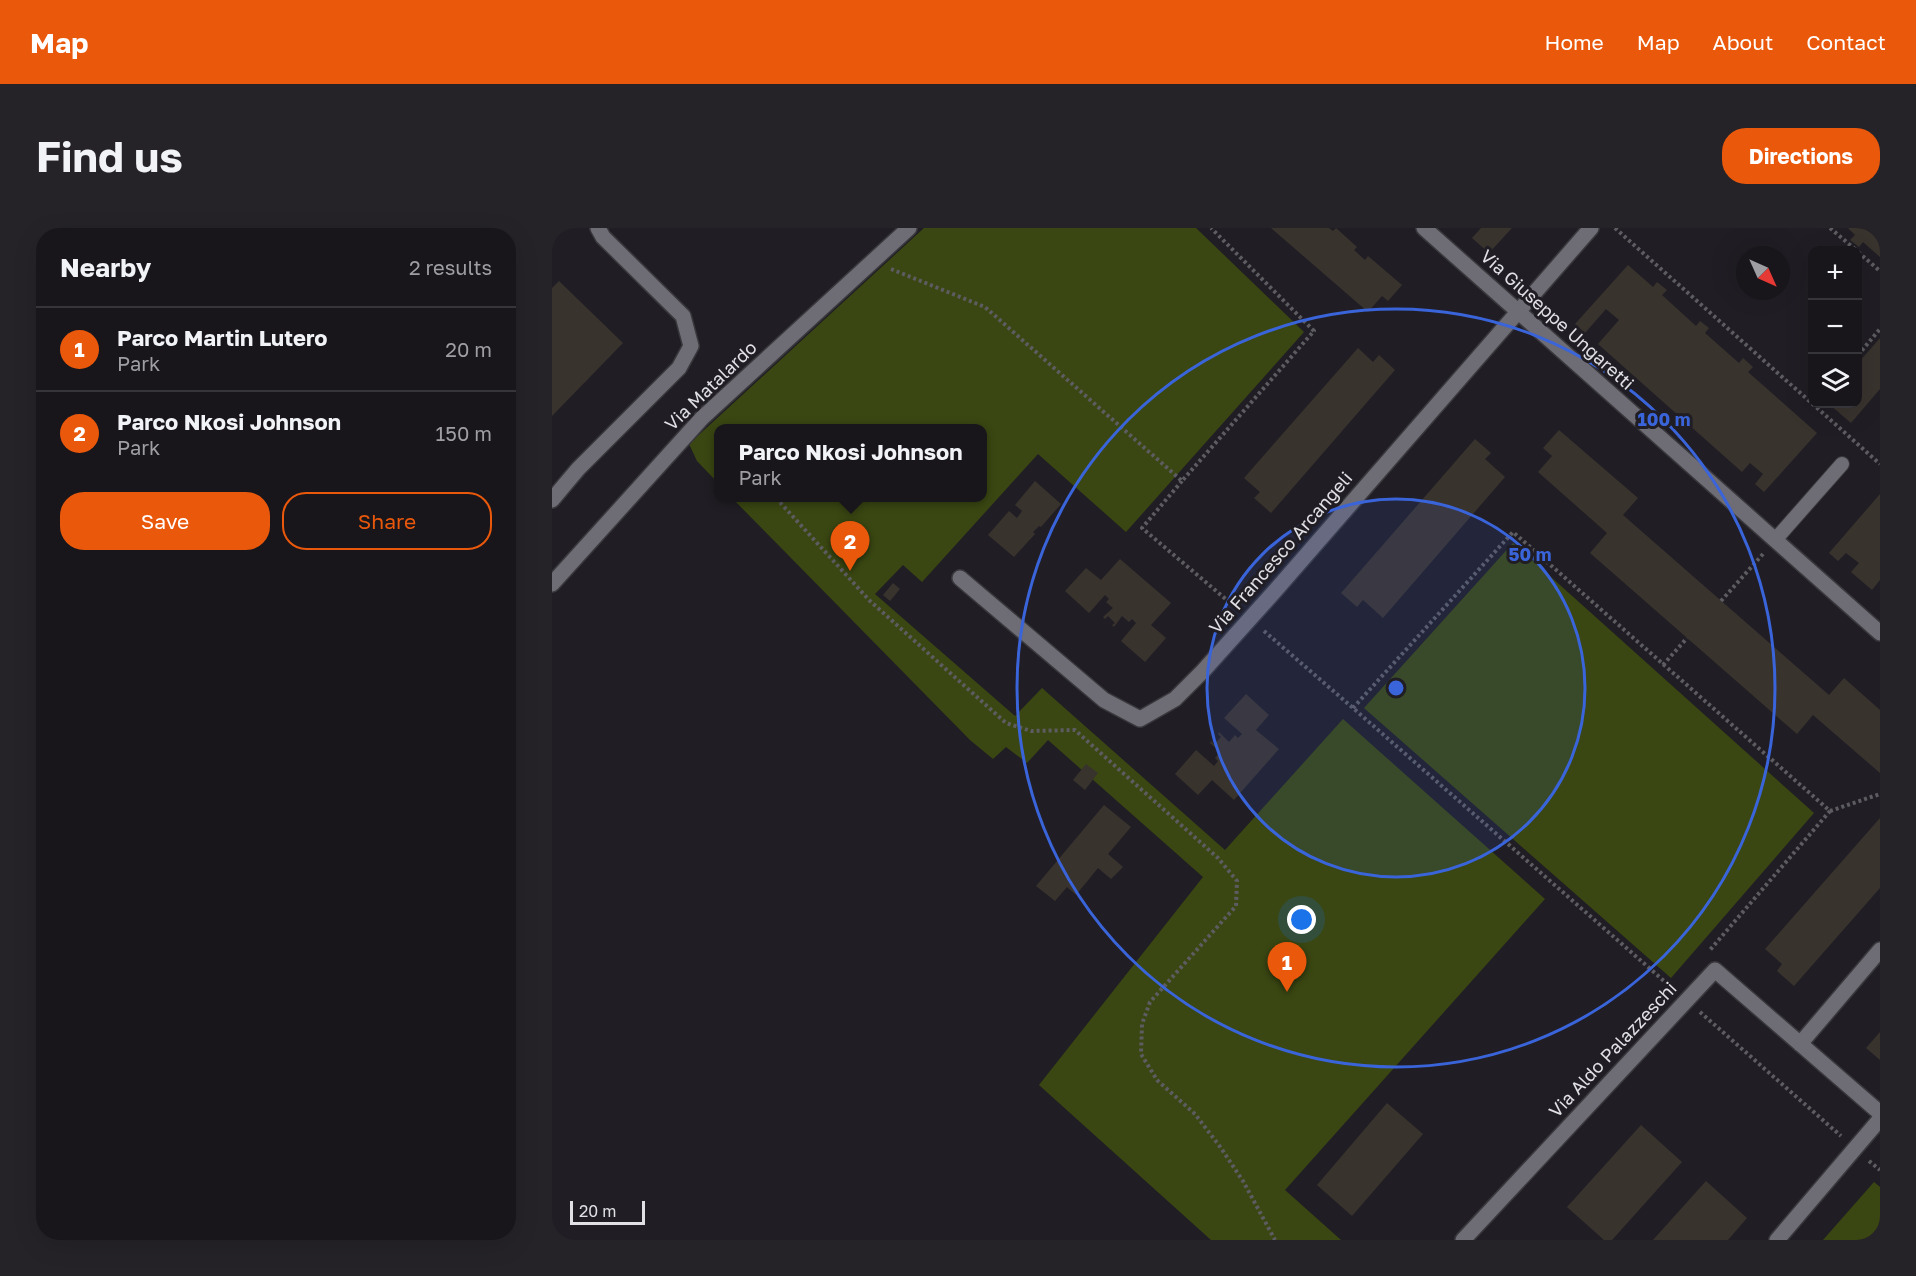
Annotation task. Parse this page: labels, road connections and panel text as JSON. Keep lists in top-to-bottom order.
{
  "streets": {
    "street": [
      "Via Giuseppe Ungaretti",
      "Via Matalardo",
      "Via Francesco Arcangeli",
      "Via Aldo Palazzeschi"
    ]
  },
  "crossings": [
    ["Via Giuseppe Ungaretti", "Via Francesco Arcangeli"]
  ],
  "scale_bar": "20 m",
  "north": "bottom right",
  "page": {
    "header": "Map",
    "nav": [
      "Home",
      "Map",
      "About",
      "Contact"
    ],
    "buttons": [
      "Directions",
      ["Save", "Share"]
    ],
    "title": "Find us",
    "heading": ["Nearby", "2 results"],
    "map_buttons": ["+", "−"],
    "list": [
      {
        "mark": "1",
        "name": "Parco Martin Lutero",
        "note": "Park",
        "value": "20 m"
      },
      {
        "mark": "2",
        "name": "Parco Nkosi Johnson",
        "note": "Park",
        "value": "150 m"
      }
    ],
    "popup": ["Parco Nkosi Johnson", "Park"],
    "pins": ["2", "1"],
    "scale": "20 m"
  },
  "rings": ["100 m", "50 m"]
}
